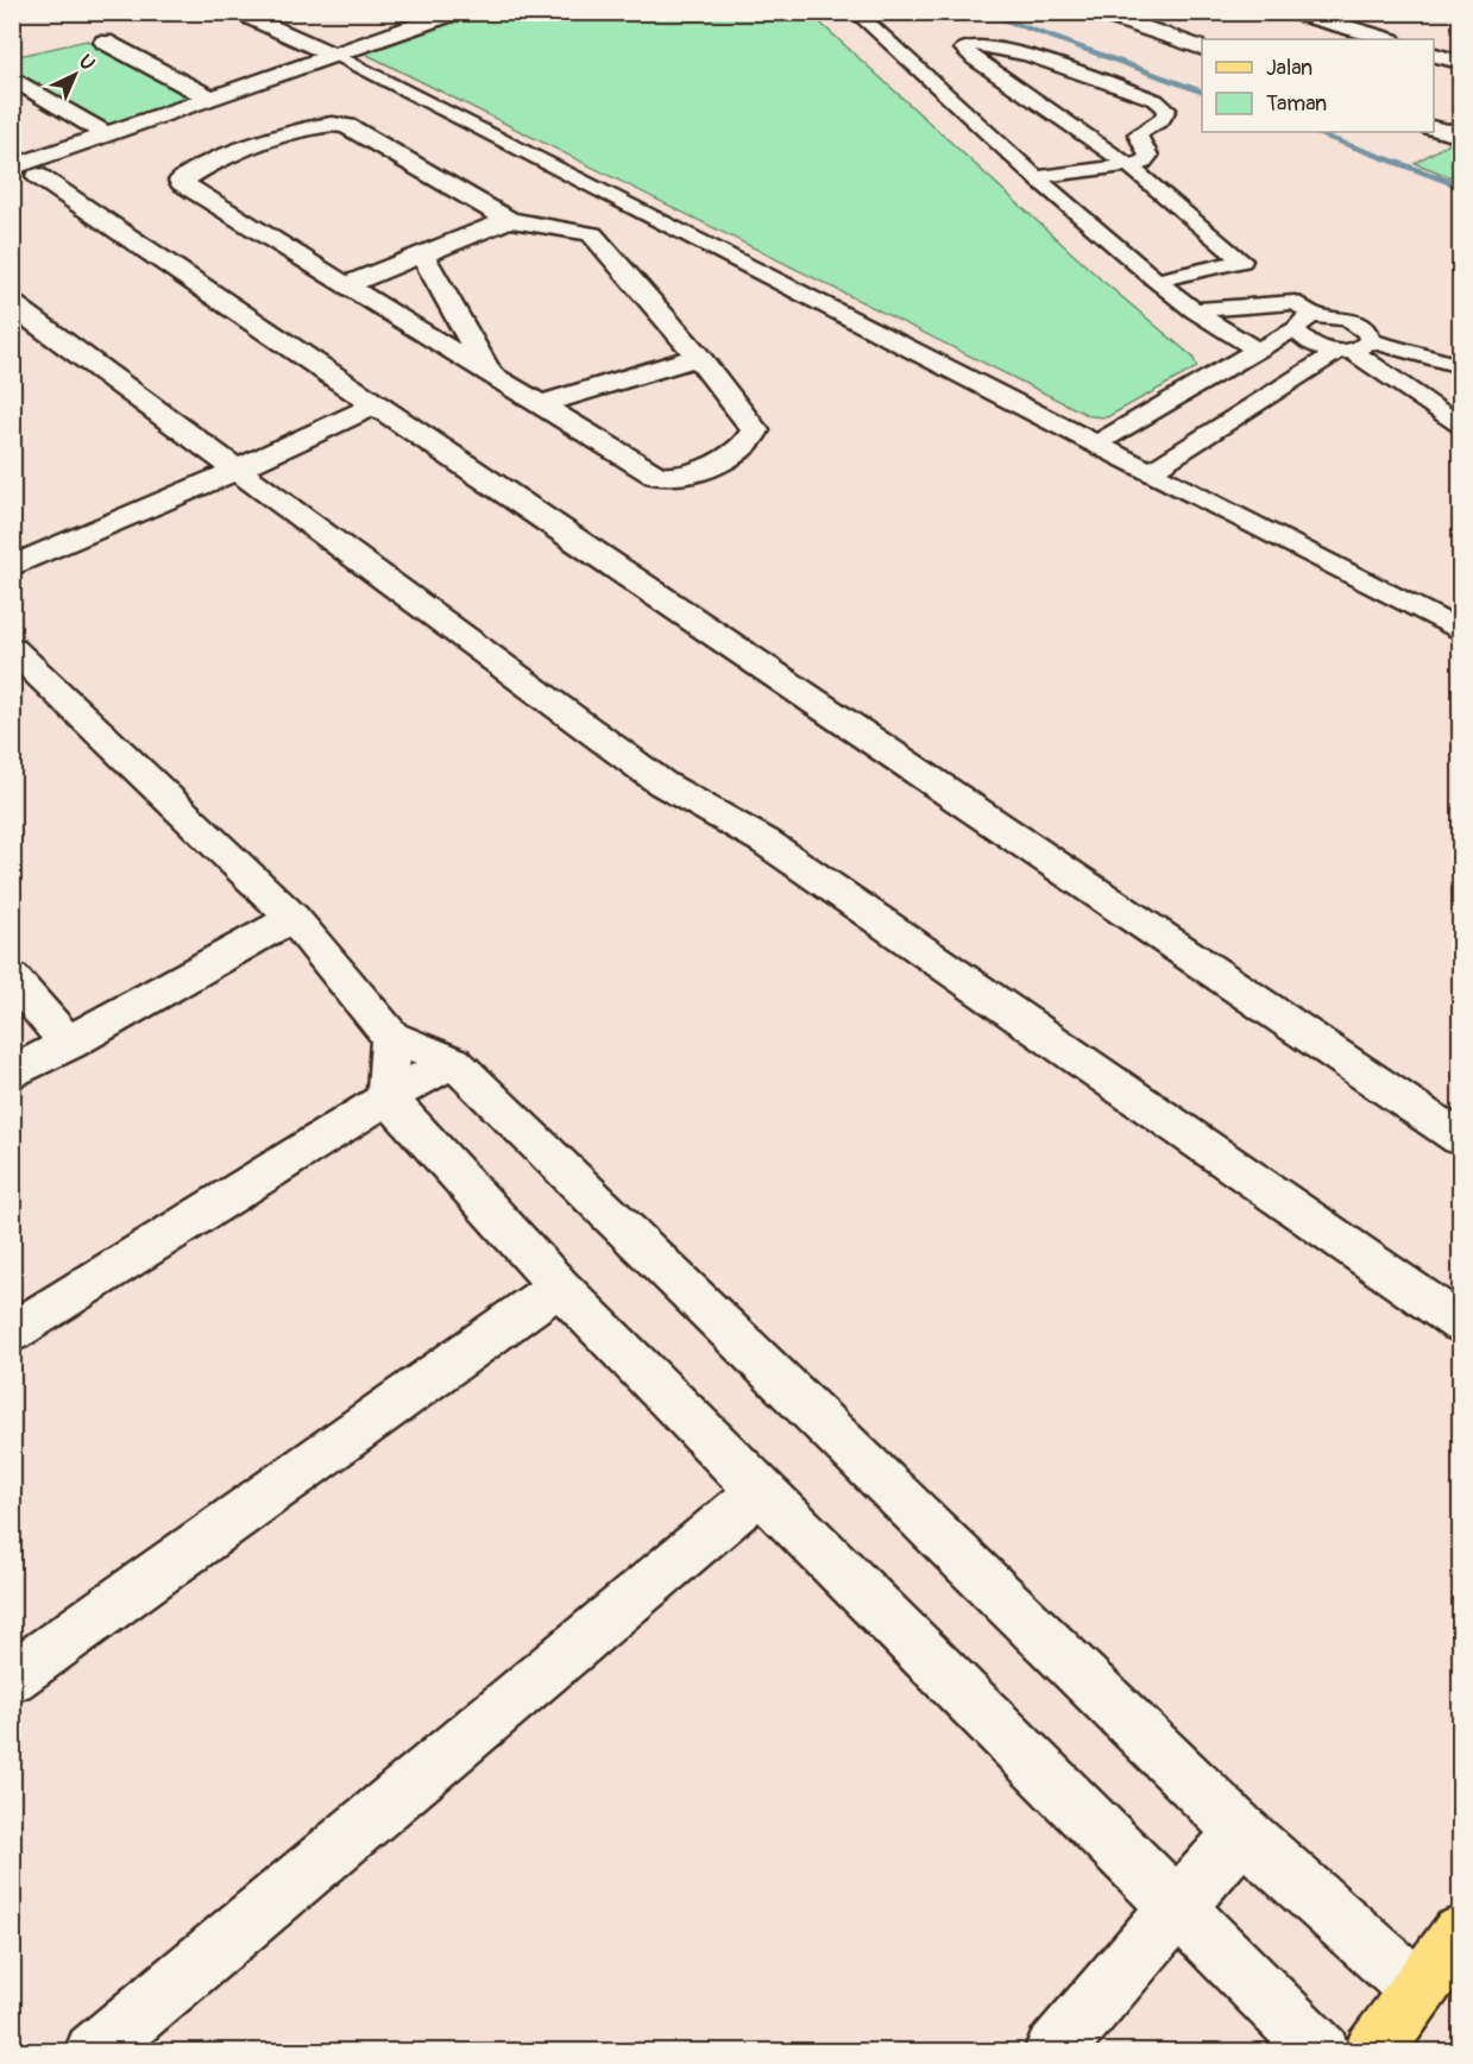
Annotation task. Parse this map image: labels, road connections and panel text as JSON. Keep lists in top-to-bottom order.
{
  "legend": ["Jalan", "Taman"],
  "north": "top right"
}
